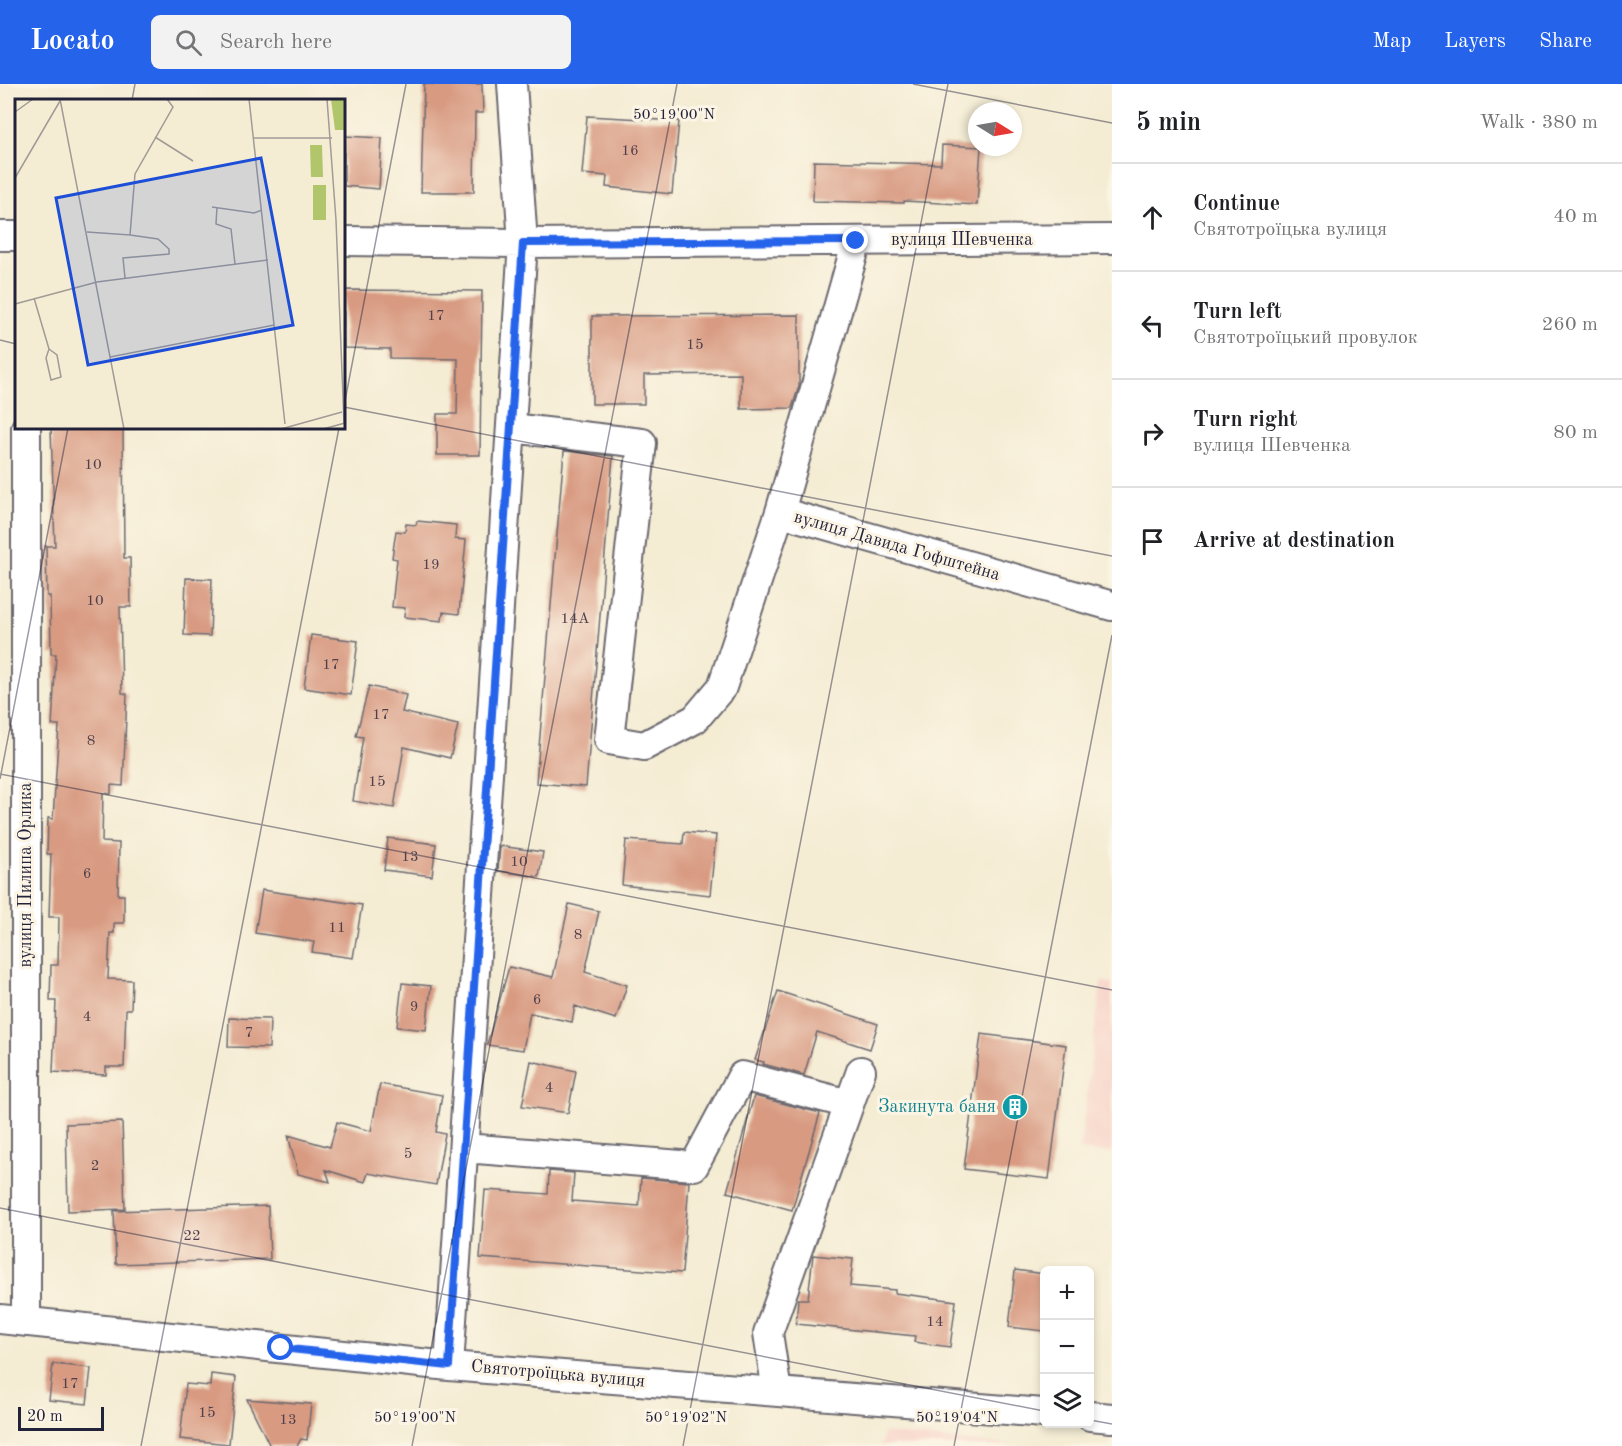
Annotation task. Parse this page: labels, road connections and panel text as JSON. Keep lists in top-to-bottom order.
{
  "streets": {
    "street": [
      "вулиця Шевченка",
      "вулиця Давида Гофштейна",
      "вулиця Пилипа Орлика",
      "Святотроїцька вулиця"
    ]
  },
  "crossings": [
    ["вулиця Шевченка", "вулиця Давида Гофштейна"],
    ["вулиця Пилипа Орлика", "Святотроїцька вулиця"]
  ],
  "places": {
    "building": ["Закинута баня"]
  },
  "house_numbers": [
    "16",
    "17",
    "15",
    "10",
    "19",
    "10",
    "14А",
    "17",
    "17",
    "8",
    "15",
    "13",
    "10",
    "6",
    "11",
    "8",
    "6",
    "9",
    "4",
    "7",
    "4",
    "5",
    "2",
    "22",
    "14",
    "17",
    "15",
    "13"
  ],
  "scale_bar": "20 m",
  "north": "right",
  "page": {
    "header": "Locato",
    "search": "Search here",
    "nav": ["Map", "Layers", "Share"],
    "heading": ["5 min", "Walk · 380 m"],
    "list": [
      ["Continue", "Святотроїцька вулиця", "40 m"],
      ["Turn left", "Святотроїцький провулок", "260 m"],
      ["Turn right", "вулиця Шевченка", "80 m"],
      "Arrive at destination"
    ],
    "map_buttons": ["+", "−"],
    "scale": "20 m"
  },
  "coordinates": ["50°19'00\"N", "50°19'02\"N", "50°19'04\"N"]
}
